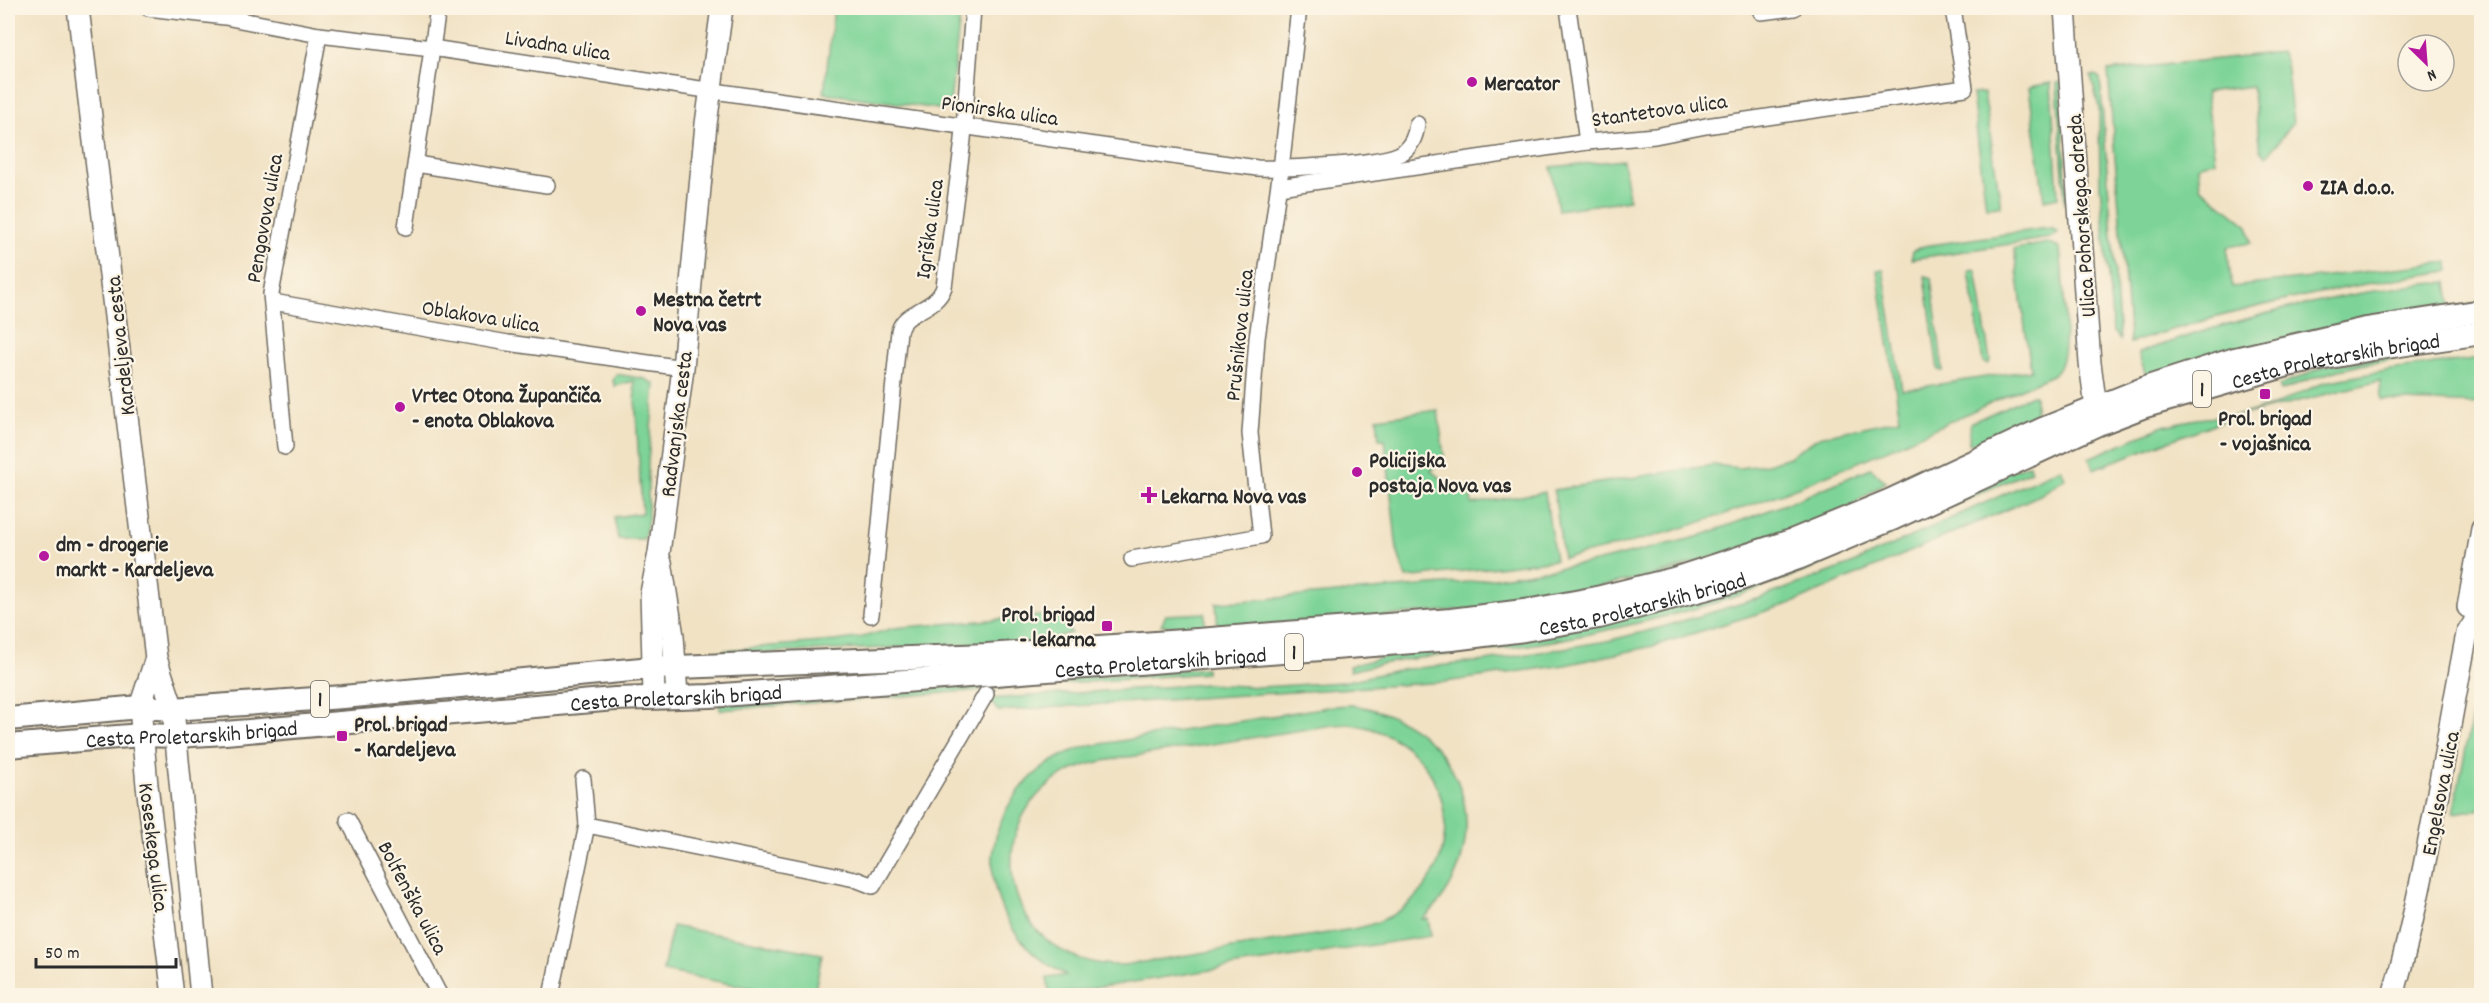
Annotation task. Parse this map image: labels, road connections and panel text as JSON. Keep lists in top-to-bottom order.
{
  "streets": {
    "main road": ["Cesta Proletarskih brigad", "1"],
    "street": [
      "Livadna ulica",
      "Pionirska ulica",
      "Stantetova ulica",
      "Ulica Pohorskega odreda",
      "Pengovova ulica",
      "Igriška ulica",
      "Oblakova ulica",
      "Prušnikova ulica",
      "Kardeljeva cesta",
      "Radvanjska cesta",
      "Engelsova ulica",
      "Koseskega ulica",
      "Bolfenška ulica"
    ]
  },
  "crossings": [
    ["Livadna ulica", "Pionirska ulica"],
    ["Livadna ulica", "Pengovova ulica"],
    ["Livadna ulica", "Radvanjska cesta"],
    ["Pionirska ulica", "Igriška ulica"],
    ["Pionirska ulica", "Prušnikova ulica"],
    ["Pionirska ulica", "Radvanjska cesta"],
    ["Stantetova ulica", "Prušnikova ulica"],
    ["Ulica Pohorskega odreda", "Cesta Proletarskih brigad"],
    ["Pengovova ulica", "Oblakova ulica"],
    ["Oblakova ulica", "Radvanjska cesta"],
    ["Kardeljeva cesta", "Koseskega ulica"],
    ["Cesta Proletarskih brigad", "Radvanjska cesta"],
    ["Cesta Proletarskih brigad", "Koseskega ulica"]
  ],
  "places": {
    "other": [
      "Mercator",
      "ZIA d.o.o.",
      "Mestna četrt Nova vas",
      "Vrtec Otona Župančiča - enota Oblakova",
      "Policijska postaja Nova vas",
      "dm - drogerie markt - Kardeljeva"
    ],
    "transit": ["Prol. brigad - vojašnica", "Prol. brigad - lekarna", "Prol. brigad - Kardeljeva"],
    "health": ["Lekarna Nova vas"]
  },
  "scale_bar": "50 m",
  "north": "bottom right"
}
